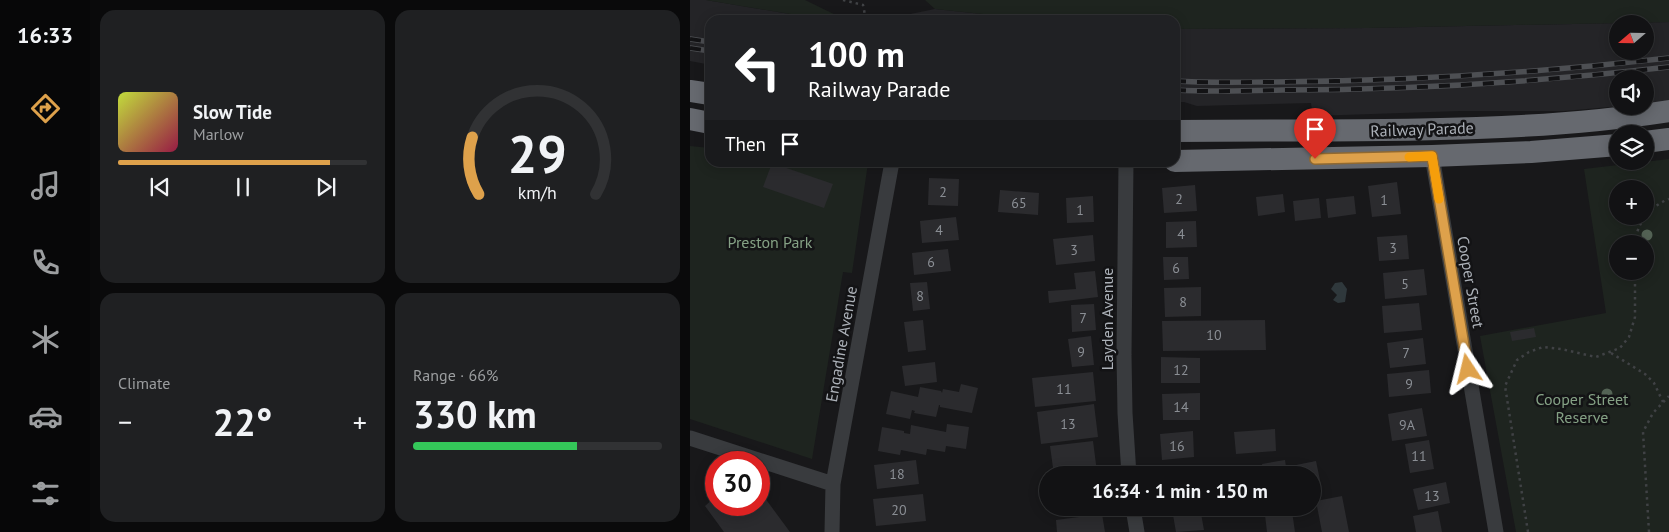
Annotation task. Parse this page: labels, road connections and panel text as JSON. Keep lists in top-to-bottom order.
{
  "streets": {
    "highway": ["Railway Parade"],
    "street": ["Cooper Street", "Layden Avenue", "Engadine Avenue"]
  },
  "crossings": [
    ["Railway Parade", "Cooper Street"]
  ],
  "parks": ["Preston Park", "Cooper Street Reserve"],
  "house_numbers": [
    "2",
    "2",
    "1",
    "65",
    "1",
    "4",
    "4",
    "3",
    "3",
    "6",
    "6",
    "5",
    "8",
    "8",
    "7",
    "10",
    "9",
    "7",
    "12",
    "9",
    "11",
    "14",
    "13",
    "9A",
    "16",
    "11",
    "18",
    "13",
    "20"
  ],
  "north": "left",
  "page": {
    "tabs": "16:33",
    "map_buttons": ["+", "−"],
    "turn": ["100 m", "Railway Parade"],
    "song": ["Slow Tide", "Marlow"],
    "then": "Then",
    "tile": [
      "Climate",
      ["Range · 66%", "330 km"]
    ],
    "heat": ["−", "22°", "+"],
    "limit": "30",
    "trip": "16:34 · 1 min · 150 m",
    "gauge": ["29", "km/h"]
  }
}
